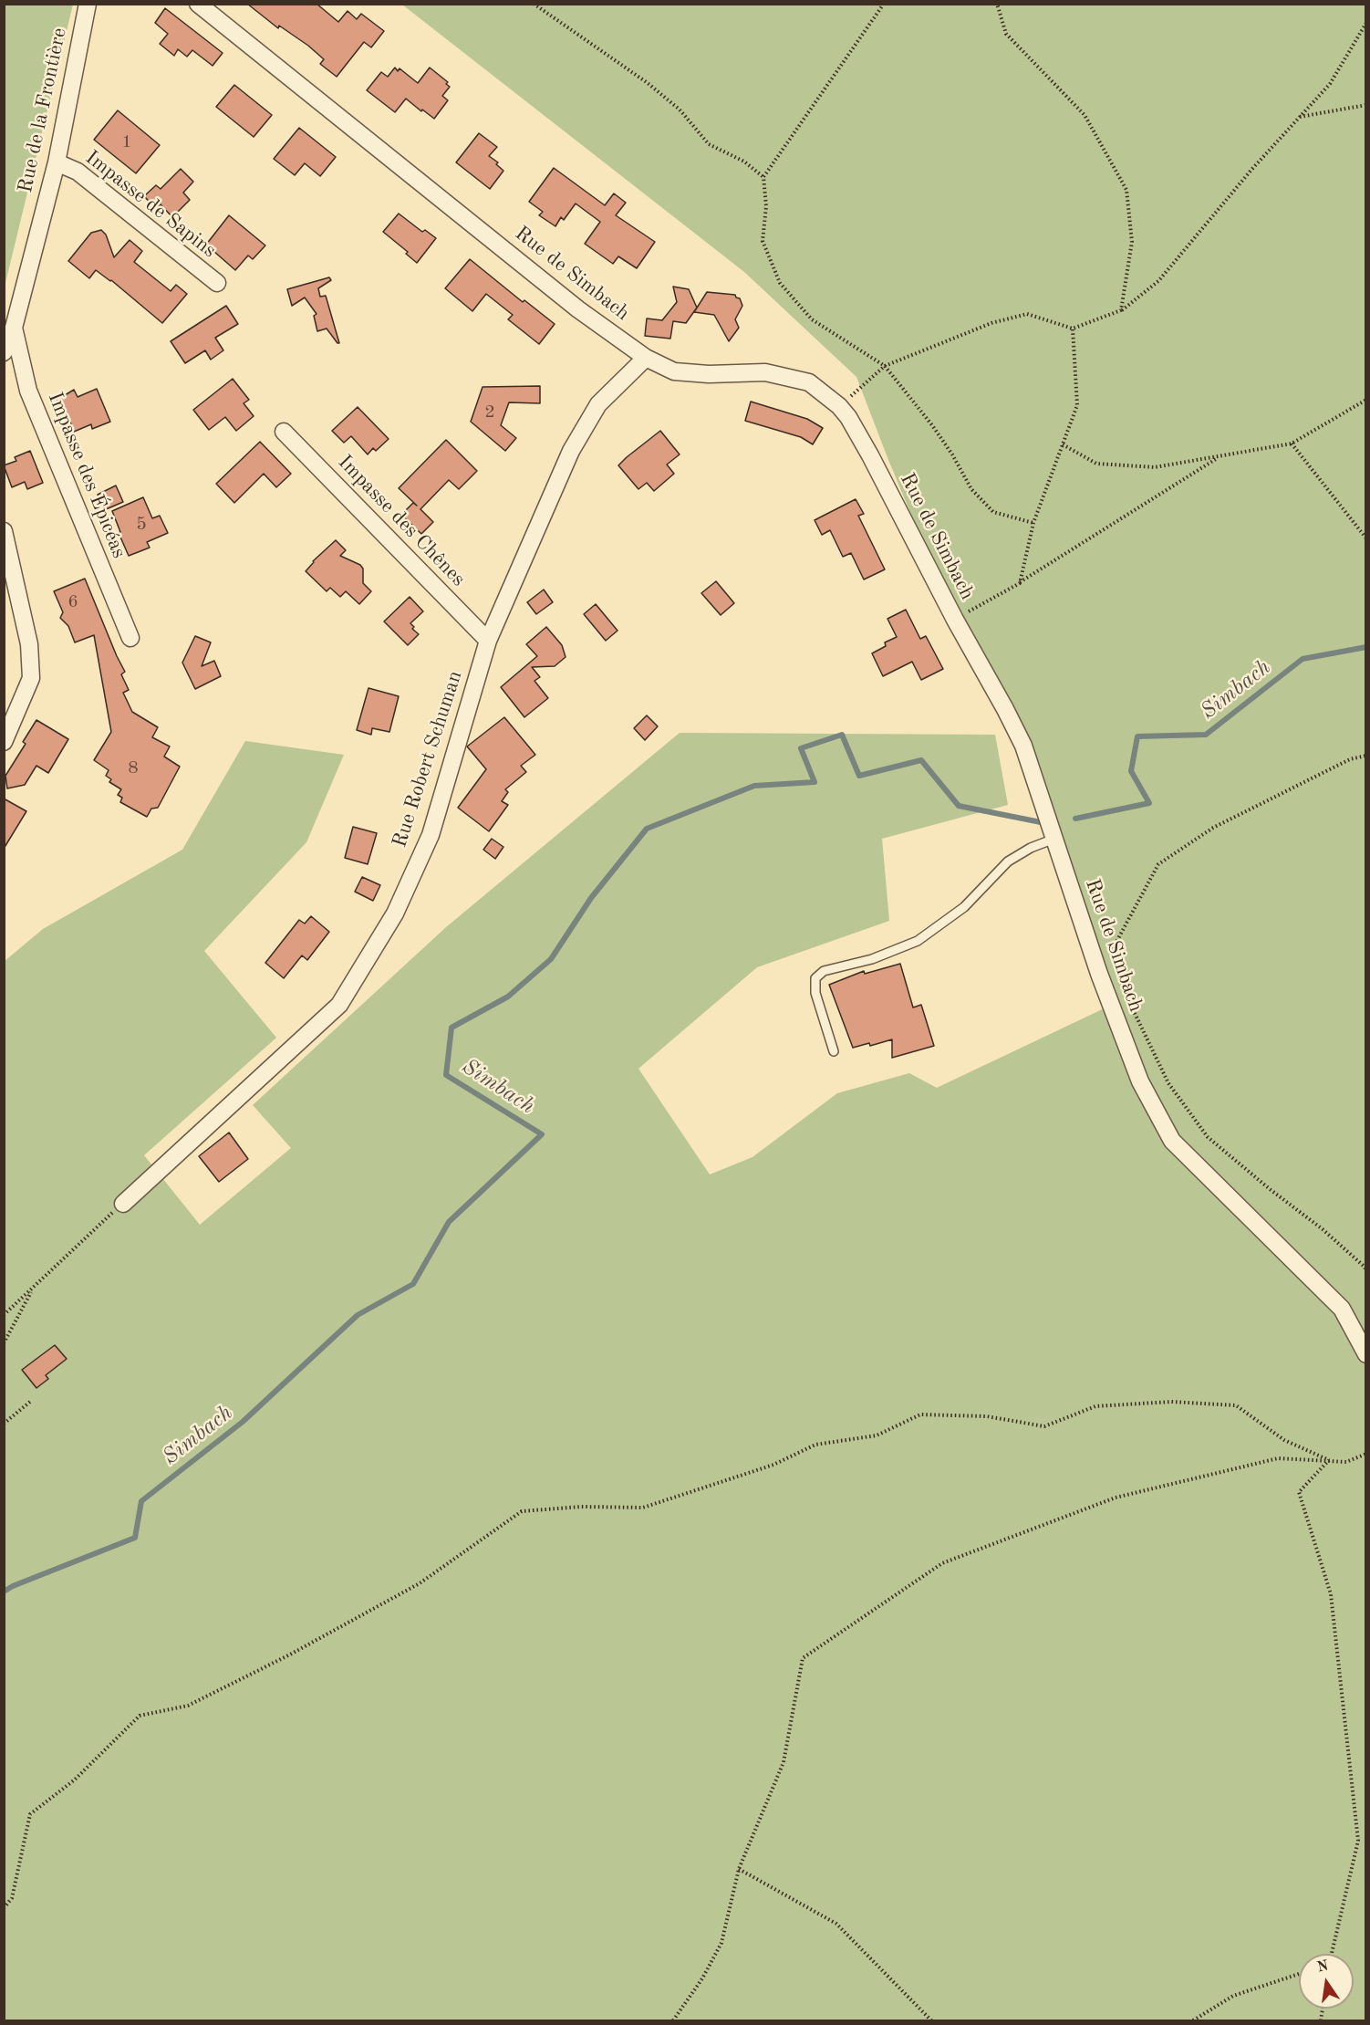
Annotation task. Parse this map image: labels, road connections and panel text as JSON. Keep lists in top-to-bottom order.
{
  "streets": {
    "street": [
      "Rue de la Frontière",
      "Impasse de Sapins",
      "Rue de Simbach",
      "Impasse des Épicéas",
      "Impasse des Chênes",
      "Rue Robert Schuman"
    ]
  },
  "crossings": [
    ["Rue de la Frontière", "Impasse de Sapins"],
    ["Rue de la Frontière", "Impasse des Épicéas"],
    ["Rue de Simbach", "Rue Robert Schuman"],
    ["Impasse des Chênes", "Rue Robert Schuman"]
  ],
  "water": ["Simbach"],
  "house_numbers": [
    "1",
    "2",
    "5",
    "6",
    "8"
  ],
  "north": "top"
}
